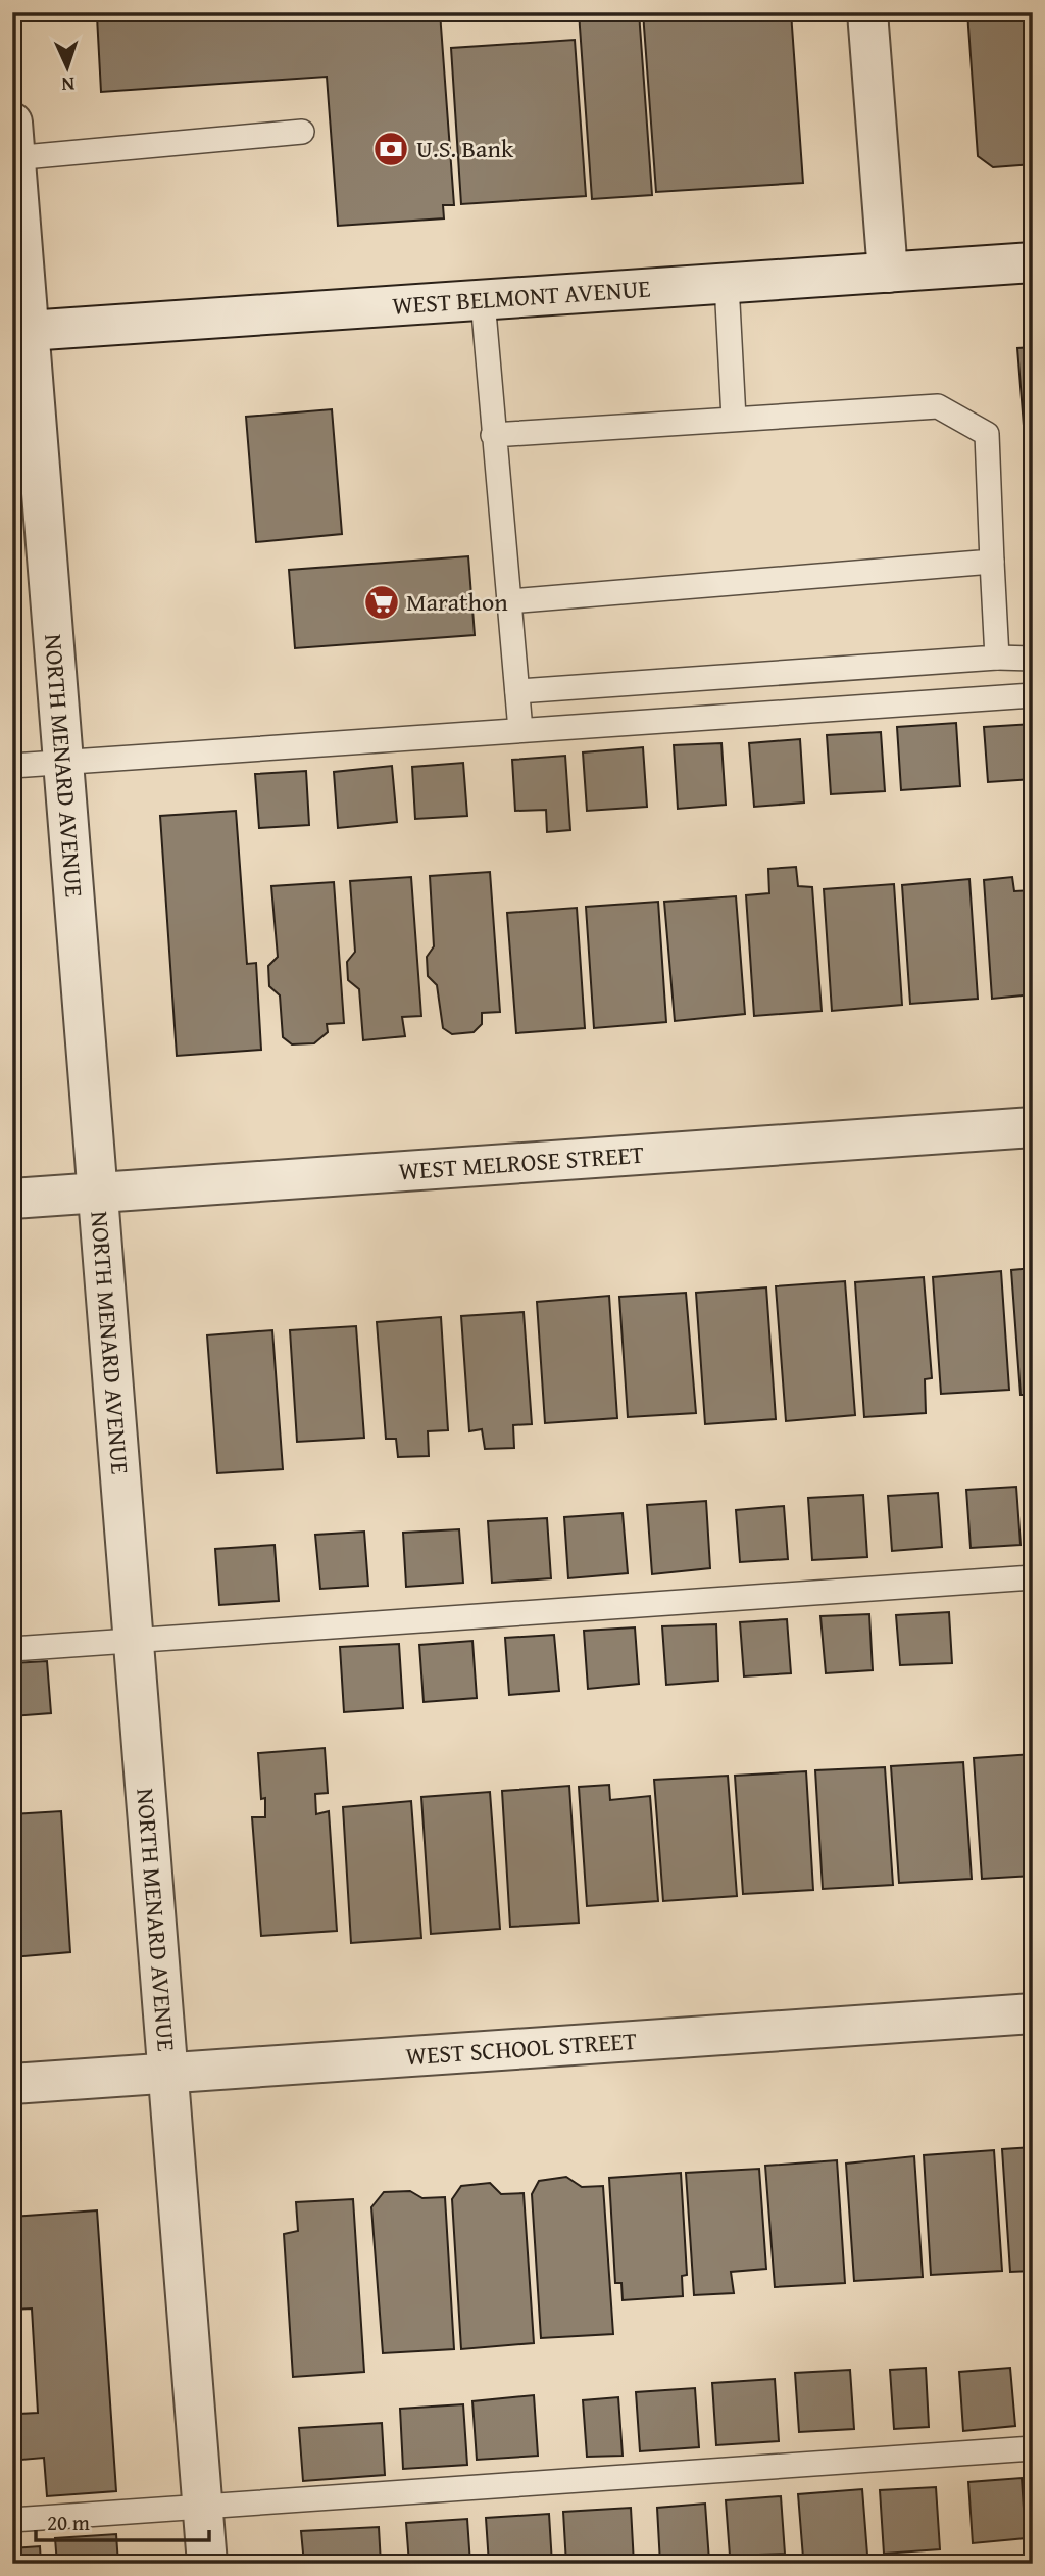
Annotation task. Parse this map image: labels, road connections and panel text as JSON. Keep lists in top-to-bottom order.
{
  "streets": {
    "street": [
      "WEST BELMONT AVENUE",
      "NORTH MENARD AVENUE",
      "WEST MELROSE STREET",
      "WEST SCHOOL STREET"
    ]
  },
  "crossings": [
    ["WEST BELMONT AVENUE", "NORTH MENARD AVENUE"],
    ["NORTH MENARD AVENUE", "WEST MELROSE STREET"],
    ["NORTH MENARD AVENUE", "WEST SCHOOL STREET"]
  ],
  "places": {
    "bank": ["U.S. Bank"],
    "supermarket": ["Marathon"]
  },
  "scale_bar": "20 m",
  "north": "bottom"
}
